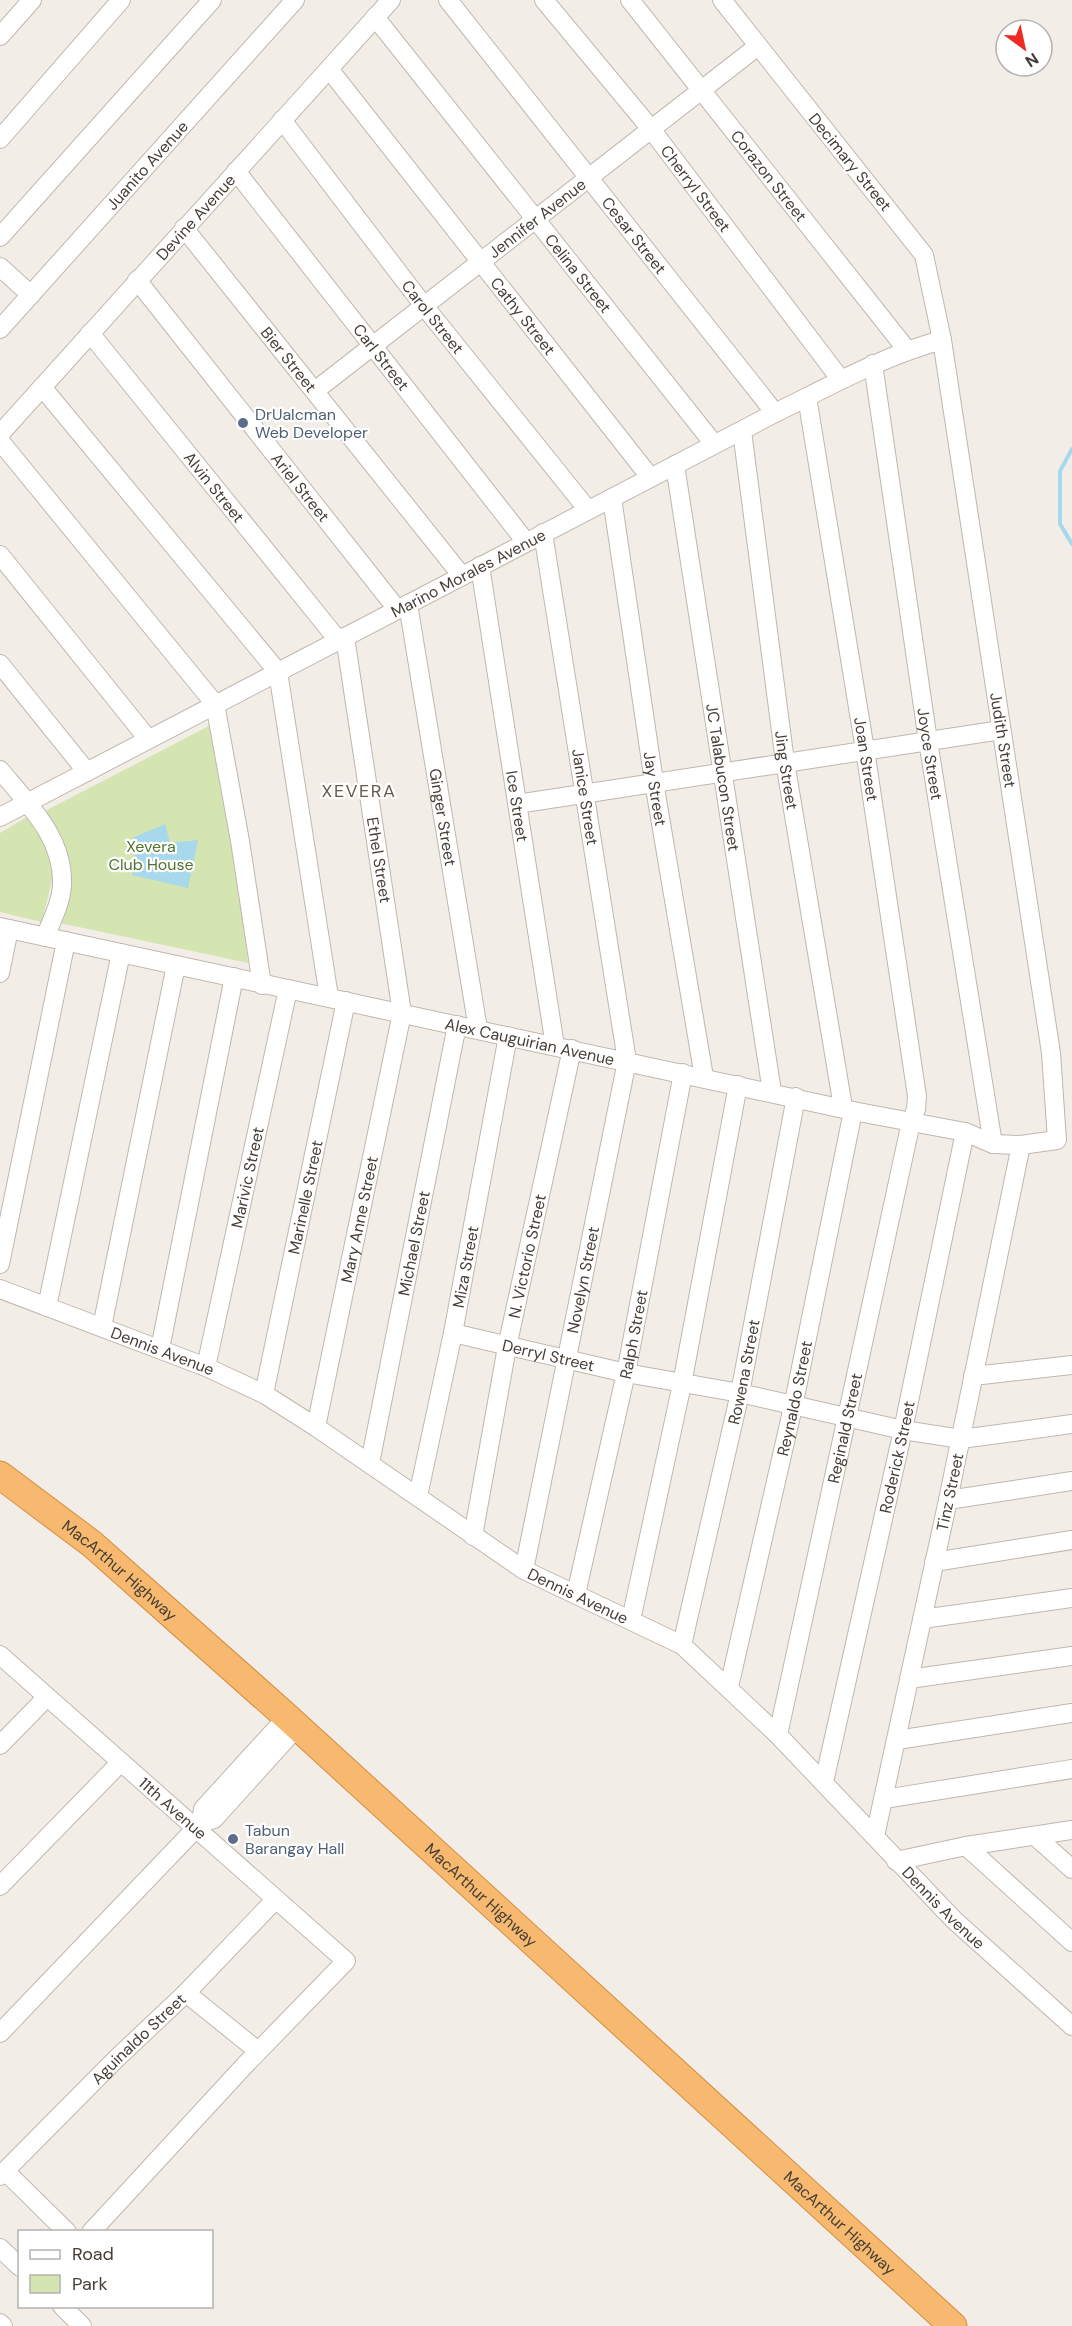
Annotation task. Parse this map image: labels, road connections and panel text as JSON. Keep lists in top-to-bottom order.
{
  "streets": {
    "highway": ["MacArthur Highway"],
    "street": [
      "Decimary Street",
      "Juanito Avenue",
      "Corazon Street",
      "Cherryl Street",
      "Devine Avenue",
      "Jennifer Avenue",
      "Cesar Street",
      "Celina Street",
      "Cathy Street",
      "Carol Street",
      "Carl Street",
      "Bier Street",
      "Alvin Street",
      "Ariel Street",
      "Marino Morales Avenue",
      "Judith Street",
      "Joyce Street",
      "Joan Street",
      "Jing Street",
      "JC Talabucon Street",
      "Jay Street",
      "Janice Street",
      "Ice Street",
      "Ginger Street",
      "Ethel Street",
      "Alex Cauguirian Avenue",
      "Marivic Street",
      "Marinelle Street",
      "Mary Anne Street",
      "Michael Street",
      "N. Victorio Street",
      "Miza Street",
      "Novelyn Street",
      "Ralph Street",
      "Dennis Avenue",
      "Derryl Street",
      "Rowena Street",
      "Reynaldo Street",
      "Reginald Street",
      "Roderick Street",
      "Tinz Street",
      "11th Avenue",
      "Aguinaldo Street"
    ]
  },
  "crossings": [
    ["Decimary Street", "Jennifer Avenue"],
    ["Decimary Street", "Marino Morales Avenue"],
    ["Decimary Street", "Judith Street"],
    ["Corazon Street", "Jennifer Avenue"],
    ["Corazon Street", "Marino Morales Avenue"],
    ["Cherryl Street", "Jennifer Avenue"],
    ["Cherryl Street", "Marino Morales Avenue"],
    ["Devine Avenue", "Celina Street"],
    ["Devine Avenue", "Cathy Street"],
    ["Devine Avenue", "Carol Street"],
    ["Devine Avenue", "Carl Street"],
    ["Devine Avenue", "Bier Street"],
    ["Devine Avenue", "Alvin Street"],
    ["Devine Avenue", "Ariel Street"],
    ["Jennifer Avenue", "Cesar Street"],
    ["Jennifer Avenue", "Celina Street"],
    ["Jennifer Avenue", "Cathy Street"],
    ["Jennifer Avenue", "Carol Street"],
    ["Jennifer Avenue", "Carl Street"],
    ["Jennifer Avenue", "Bier Street"],
    ["Cesar Street", "Marino Morales Avenue"],
    ["Celina Street", "Marino Morales Avenue"],
    ["Cathy Street", "Marino Morales Avenue"],
    ["Carol Street", "Marino Morales Avenue"],
    ["Carl Street", "Marino Morales Avenue"],
    ["Bier Street", "Marino Morales Avenue"],
    ["Alvin Street", "Marino Morales Avenue"],
    ["Alvin Street", "Ethel Street"],
    ["Ariel Street", "Marino Morales Avenue"],
    ["Ariel Street", "Ginger Street"],
    ["Marino Morales Avenue", "Judith Street"],
    ["Marino Morales Avenue", "Joyce Street"],
    ["Marino Morales Avenue", "Joan Street"],
    ["Marino Morales Avenue", "Jing Street"],
    ["Marino Morales Avenue", "JC Talabucon Street"],
    ["Marino Morales Avenue", "Jay Street"],
    ["Marino Morales Avenue", "Janice Street"],
    ["Marino Morales Avenue", "Ice Street"],
    ["Marino Morales Avenue", "Ginger Street"],
    ["Marino Morales Avenue", "Ethel Street"],
    ["Judith Street", "Alex Cauguirian Avenue"],
    ["Joyce Street", "Alex Cauguirian Avenue"],
    ["Joan Street", "Alex Cauguirian Avenue"],
    ["Joan Street", "Reginald Street"],
    ["Jing Street", "Alex Cauguirian Avenue"],
    ["Jing Street", "Reynaldo Street"],
    ["JC Talabucon Street", "Alex Cauguirian Avenue"],
    ["Jay Street", "Alex Cauguirian Avenue"],
    ["Janice Street", "Alex Cauguirian Avenue"],
    ["Janice Street", "Novelyn Street"],
    ["Ice Street", "Alex Cauguirian Avenue"],
    ["Ice Street", "N. Victorio Street"],
    ["Ginger Street", "Alex Cauguirian Avenue"],
    ["Ethel Street", "Alex Cauguirian Avenue"],
    ["Ethel Street", "Mary Anne Street"],
    ["Alex Cauguirian Avenue", "Marivic Street"],
    ["Alex Cauguirian Avenue", "Marinelle Street"],
    ["Alex Cauguirian Avenue", "Mary Anne Street"],
    ["Alex Cauguirian Avenue", "Michael Street"],
    ["Alex Cauguirian Avenue", "N. Victorio Street"],
    ["Alex Cauguirian Avenue", "Miza Street"],
    ["Alex Cauguirian Avenue", "Novelyn Street"],
    ["Alex Cauguirian Avenue", "Ralph Street"],
    ["Alex Cauguirian Avenue", "Rowena Street"],
    ["Alex Cauguirian Avenue", "Reynaldo Street"],
    ["Alex Cauguirian Avenue", "Reginald Street"],
    ["Alex Cauguirian Avenue", "Roderick Street"],
    ["Alex Cauguirian Avenue", "Tinz Street"],
    ["Marivic Street", "Dennis Avenue"],
    ["Marinelle Street", "Dennis Avenue"],
    ["Mary Anne Street", "Dennis Avenue"],
    ["Michael Street", "Dennis Avenue"],
    ["N. Victorio Street", "Dennis Avenue"],
    ["N. Victorio Street", "Derryl Street"],
    ["Miza Street", "Dennis Avenue"],
    ["Miza Street", "Derryl Street"],
    ["Novelyn Street", "Dennis Avenue"],
    ["Novelyn Street", "Derryl Street"],
    ["Ralph Street", "Dennis Avenue"],
    ["Ralph Street", "Derryl Street"],
    ["Dennis Avenue", "Rowena Street"],
    ["Dennis Avenue", "Reynaldo Street"],
    ["Dennis Avenue", "Reginald Street"],
    ["Dennis Avenue", "Roderick Street"],
    ["Dennis Avenue", "Tinz Street"],
    ["Derryl Street", "Rowena Street"],
    ["Derryl Street", "Reynaldo Street"],
    ["Derryl Street", "Reginald Street"],
    ["Derryl Street", "Roderick Street"],
    ["Derryl Street", "Tinz Street"],
    ["11th Avenue", "Aguinaldo Street"]
  ],
  "districts": ["XEVERA"],
  "parks": ["Xevera Club House"],
  "places": ["DrUalcman Web Developer", "Tabun Barangay Hall"],
  "legend": ["Road", "Park"],
  "north": "bottom right"
}
